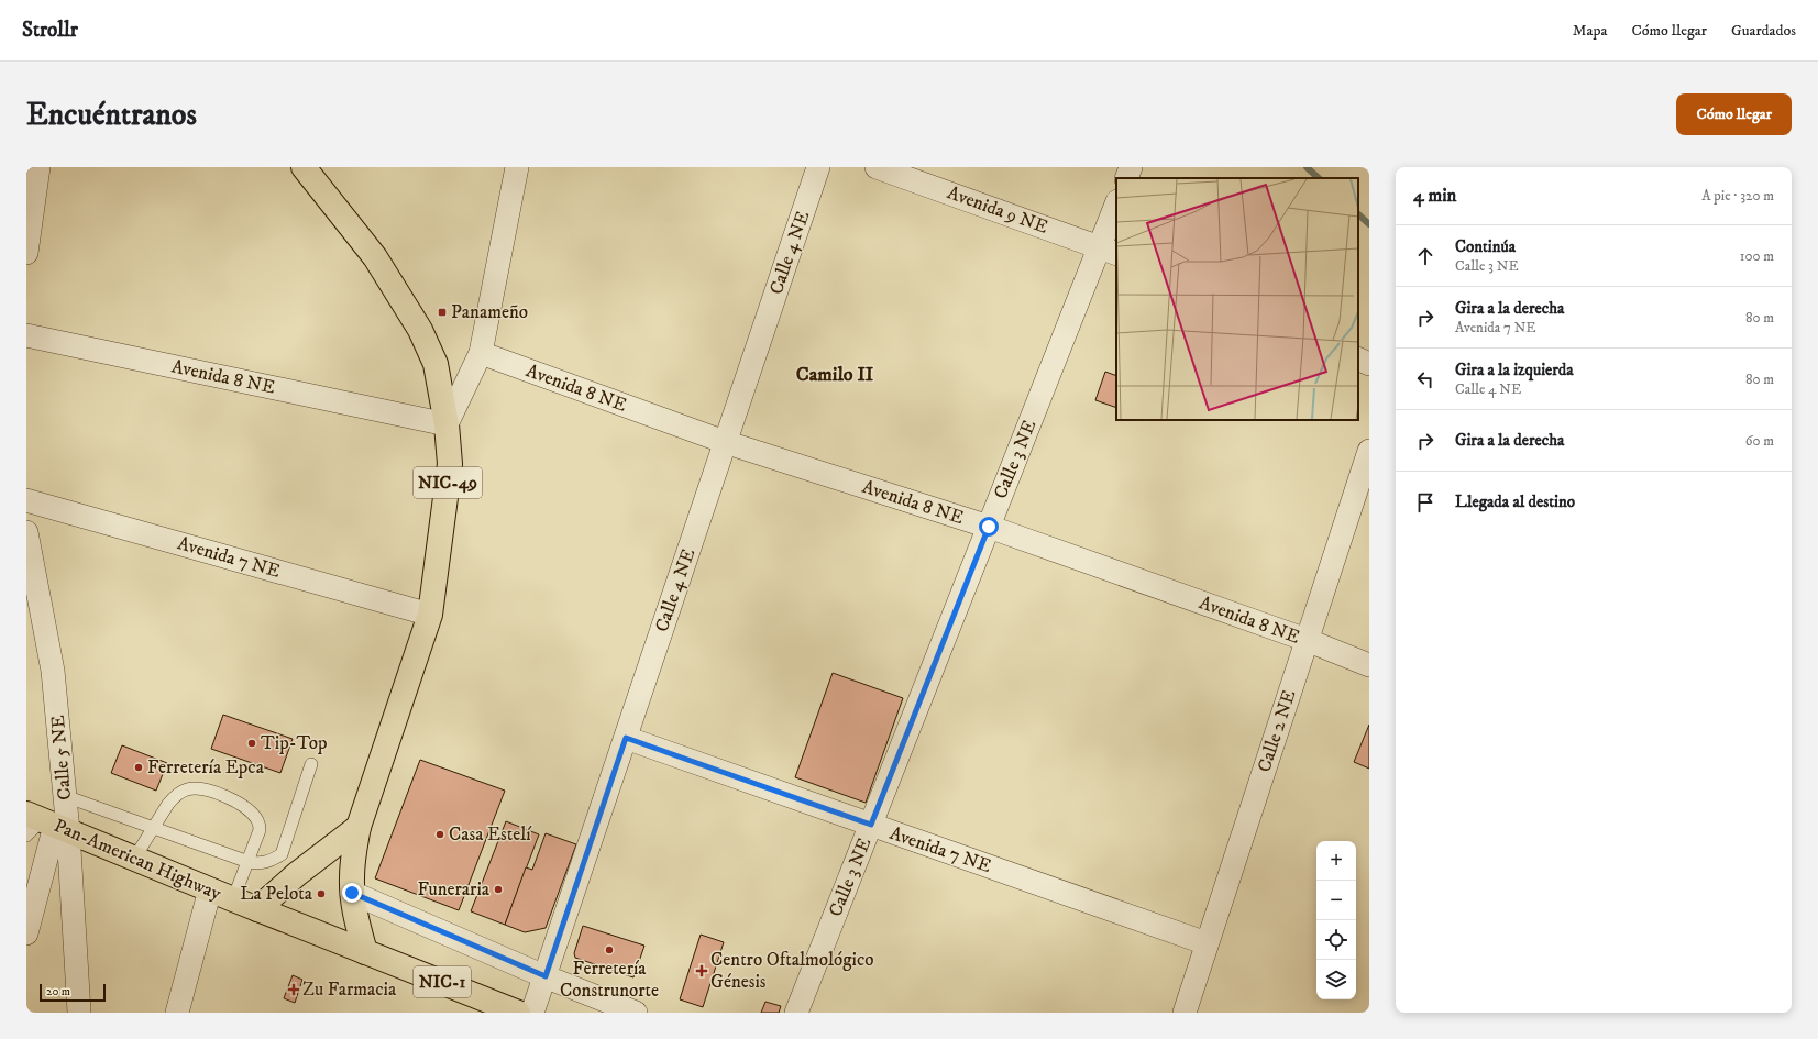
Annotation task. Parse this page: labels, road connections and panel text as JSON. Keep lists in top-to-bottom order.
{
  "streets": {
    "main road": ["NIC-49", "Pan-American Highway", "NIC-1"],
    "street": [
      "Avenida 9 NE",
      "Calle 4 NE",
      "Avenida 8 NE",
      "Calle 3 NE",
      "Avenida 7 NE",
      "Calle 2 NE",
      "Calle 5 NE"
    ]
  },
  "crossings": [
    ["Avenida 9 NE", "Calle 3 NE"],
    ["Calle 4 NE", "Avenida 8 NE"],
    ["Calle 4 NE", "Avenida 7 NE"],
    ["Avenida 8 NE", "Calle 3 NE"],
    ["Avenida 8 NE", "NIC-49"],
    ["Avenida 8 NE", "Calle 2 NE"],
    ["Calle 3 NE", "Avenida 7 NE"],
    ["NIC-49", "Avenida 7 NE"],
    ["NIC-49", "Pan-American Highway"],
    ["Avenida 7 NE", "Calle 2 NE"],
    ["Calle 5 NE", "Pan-American Highway"]
  ],
  "districts": ["Camilo II"],
  "places": {
    "transit": ["Panameño"],
    "other": [
      "Tip-Top",
      "Ferretería Epca",
      "Casa Estelí",
      "Funeraria",
      "La Pelota",
      "Ferretería Construnorte"
    ],
    "health": ["Centro Oftalmológico Génesis", "Zu Farmacia"]
  },
  "scale_bar": "20 m",
  "page": {
    "header": "Strollr",
    "nav": ["Mapa", "Cómo llegar", "Guardados"],
    "buttons": "Cómo llegar",
    "title": "Encuéntranos",
    "heading": ["4 min", "A pie · 320 m"],
    "list": [
      ["Continúa", "Calle 3 NE", "100 m"],
      ["Gira a la derecha", "Avenida 7 NE", "80 m"],
      ["Gira a la izquierda", "Calle 4 NE", "80 m"],
      ["Gira a la derecha", "60 m"],
      "Llegada al destino"
    ],
    "map_buttons": ["+", "−"],
    "scale": "20 m"
  }
}
